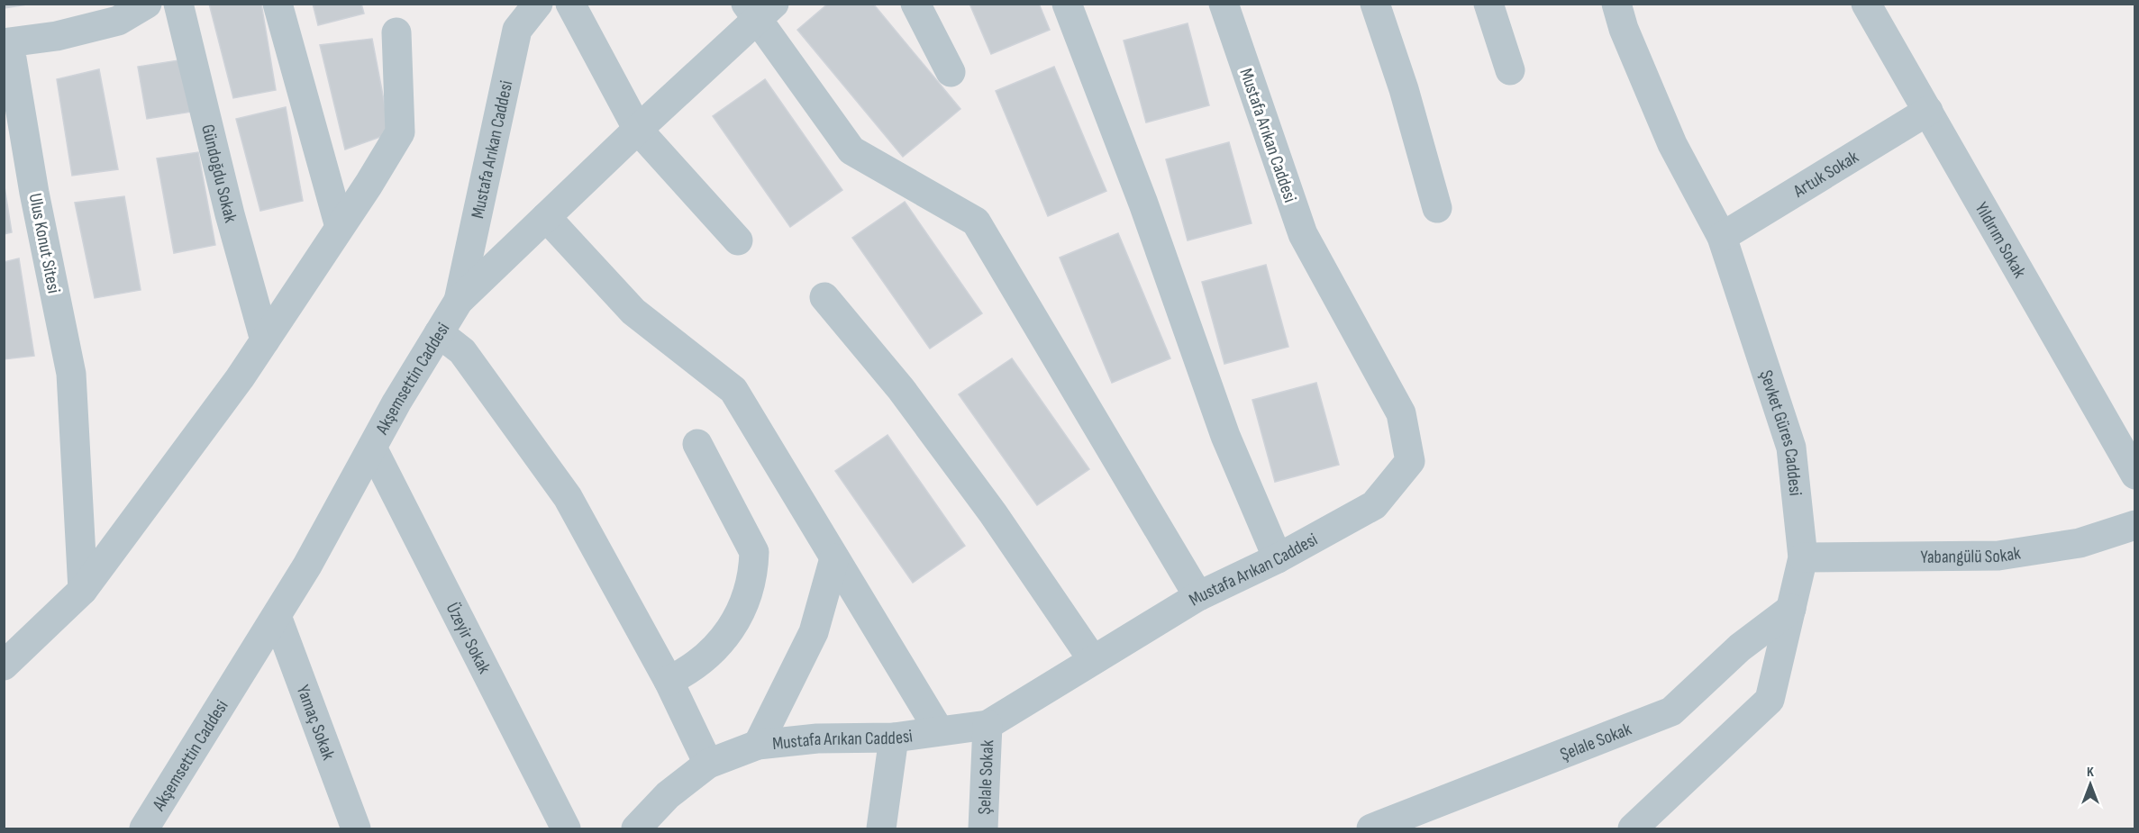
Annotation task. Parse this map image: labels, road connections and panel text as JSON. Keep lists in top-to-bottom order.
{
  "streets": {
    "street": [
      "Mustafa Arıkan Caddesi",
      "Gündoğdu Sokak",
      "Artuk Sokak",
      "Yıldırım Sokak",
      "Ulus Konut Sitesi",
      "Akşemsettin Caddesi",
      "Şevket Güres Caddesi",
      "Yabangülü Sokak",
      "Üzeyir Sokak",
      "Yamaç Sokak",
      "Şelale Sokak"
    ]
  },
  "crossings": [
    ["Mustafa Arıkan Caddesi", "Akşemsettin Caddesi"],
    ["Mustafa Arıkan Caddesi", "Şelale Sokak"],
    ["Artuk Sokak", "Yıldırım Sokak"],
    ["Artuk Sokak", "Şevket Güres Caddesi"],
    ["Akşemsettin Caddesi", "Üzeyir Sokak"],
    ["Akşemsettin Caddesi", "Yamaç Sokak"],
    ["Şevket Güres Caddesi", "Yabangülü Sokak"],
    ["Şevket Güres Caddesi", "Şelale Sokak"]
  ],
  "north": "top"
}
